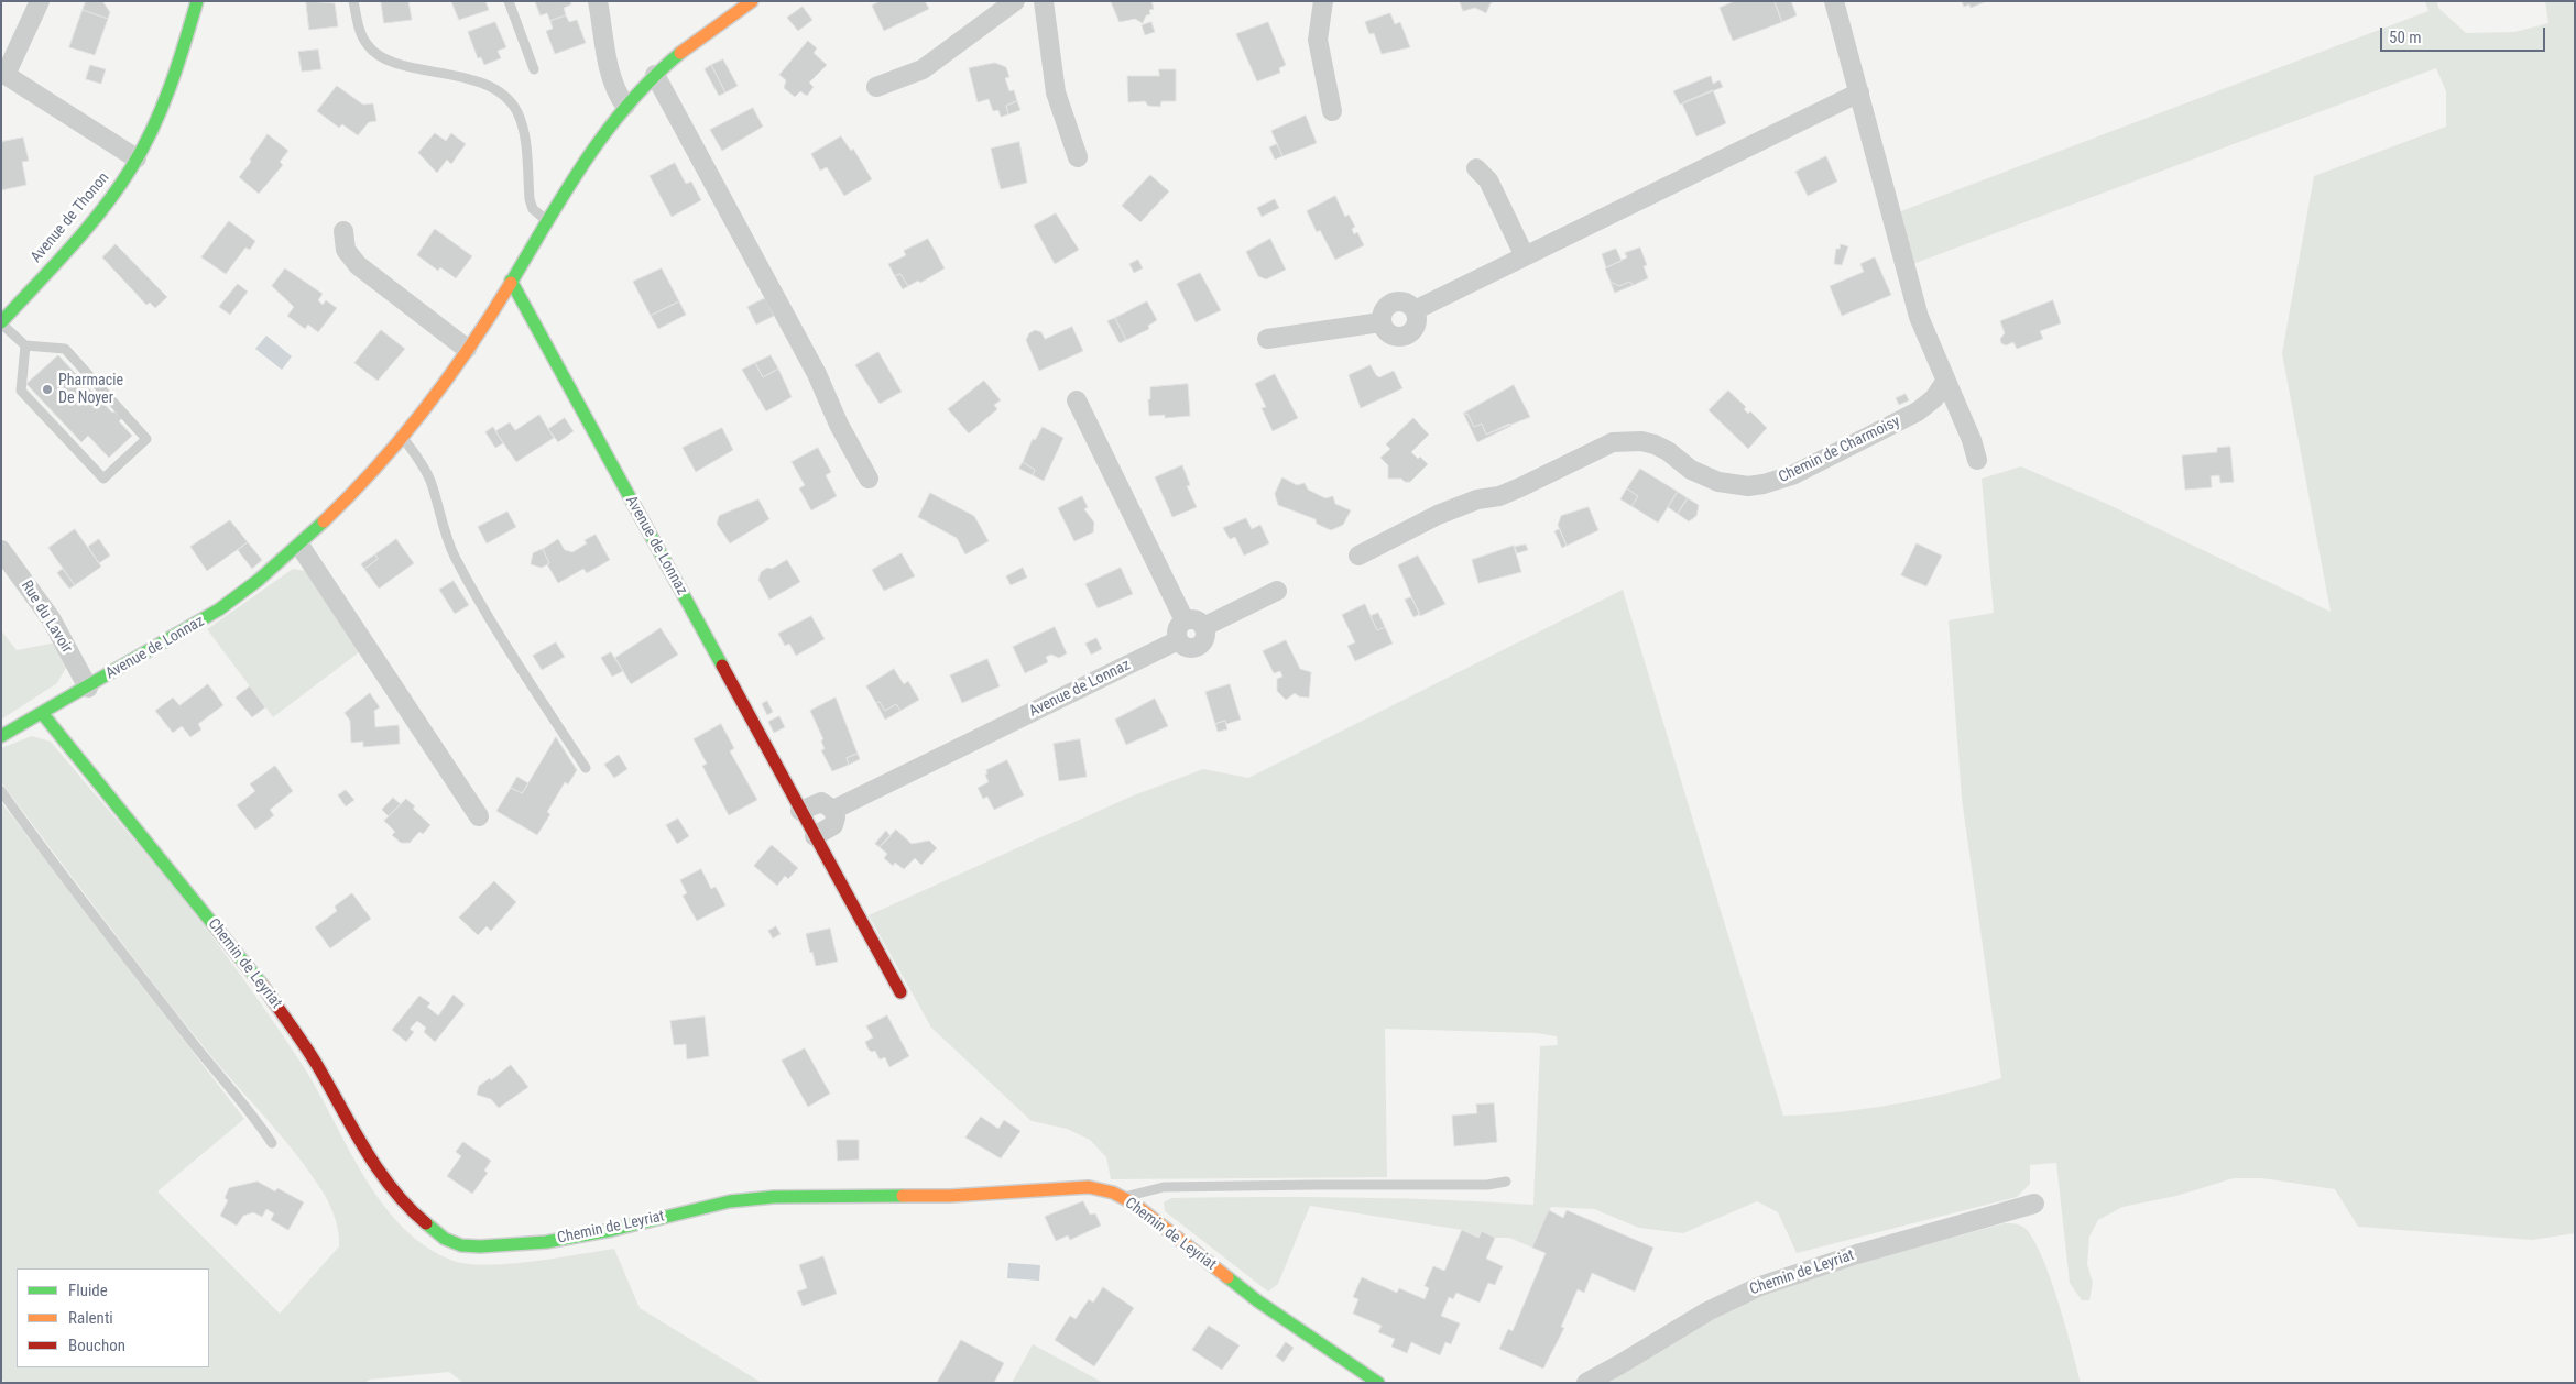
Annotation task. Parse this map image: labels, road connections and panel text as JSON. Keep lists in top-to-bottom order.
{
  "streets": {
    "street": [
      "Avenue de Thonon",
      "Chemin de Charmoisy",
      "Avenue de Lonnaz",
      "Rue du Lavoir",
      "Chemin de Leyriat"
    ]
  },
  "crossings": [
    ["Avenue de Lonnaz", "Rue du Lavoir"],
    ["Avenue de Lonnaz", "Chemin de Leyriat"]
  ],
  "places": ["Pharmacie De Noyer"],
  "legend": ["Fluide", "Ralenti", "Bouchon"],
  "scale_bar": "50 m"
}
